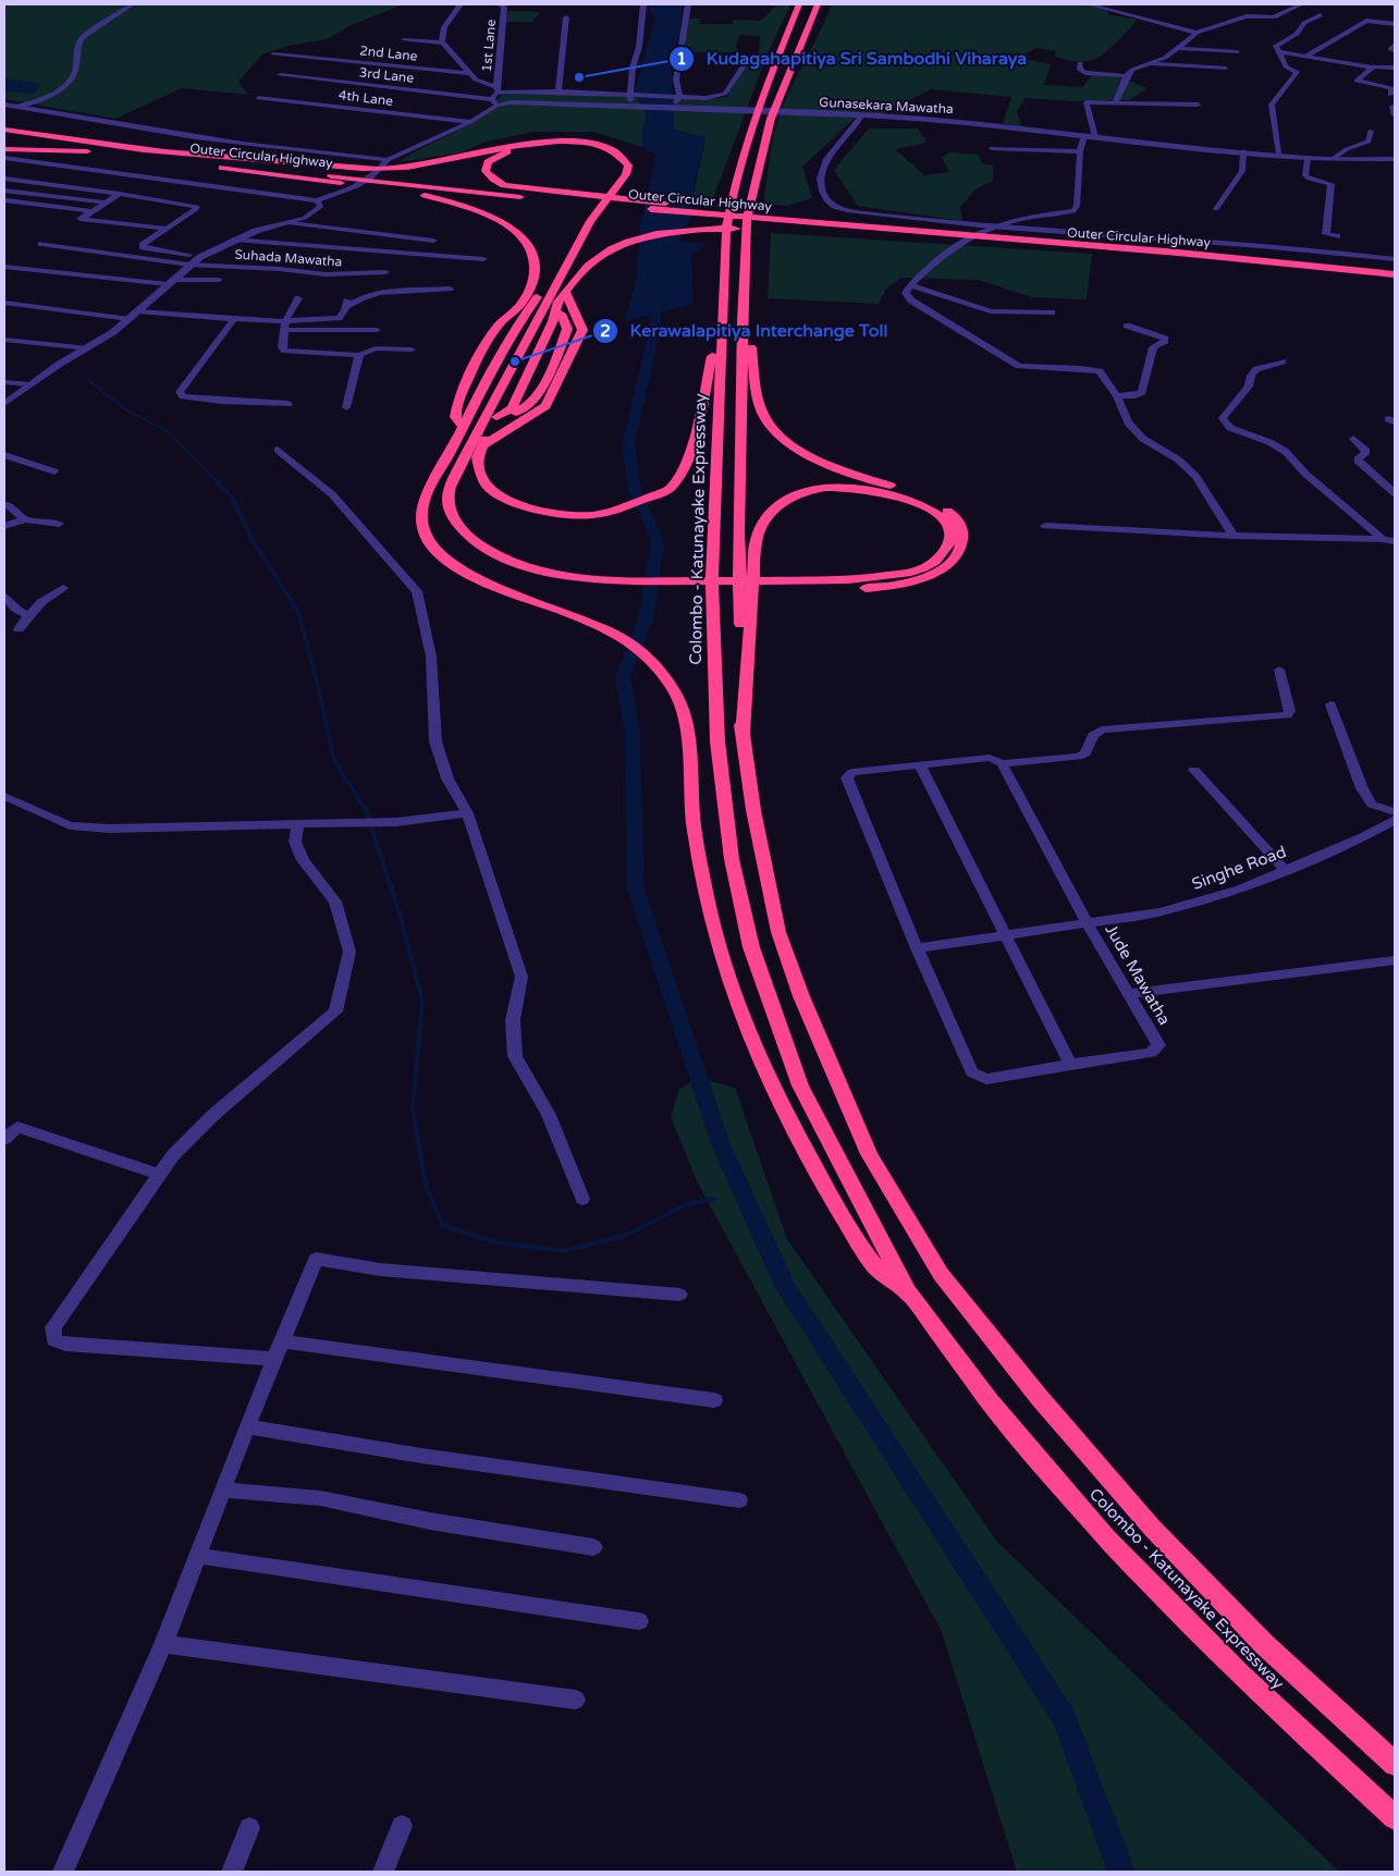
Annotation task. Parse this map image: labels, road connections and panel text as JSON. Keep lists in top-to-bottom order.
{
  "streets": {
    "highway": ["Outer Circular Highway", "Colombo - Katunayake Expressway"],
    "street": [
      "1st Lane",
      "2nd Lane",
      "3rd Lane",
      "4th Lane",
      "Gunasekara Mawatha",
      "Suhada Mawatha",
      "Singhe Road",
      "Jude Mawatha"
    ]
  },
  "crossings": [
    ["1st Lane", "2nd Lane"],
    ["3rd Lane", "Gunasekara Mawatha"],
    ["4th Lane", "Gunasekara Mawatha"],
    ["Singhe Road", "Jude Mawatha"]
  ],
  "places": ["Kudagahapitiya Sri Sambodhi Viharaya", "Kerawalapitiya Interchange Toll"]
}
